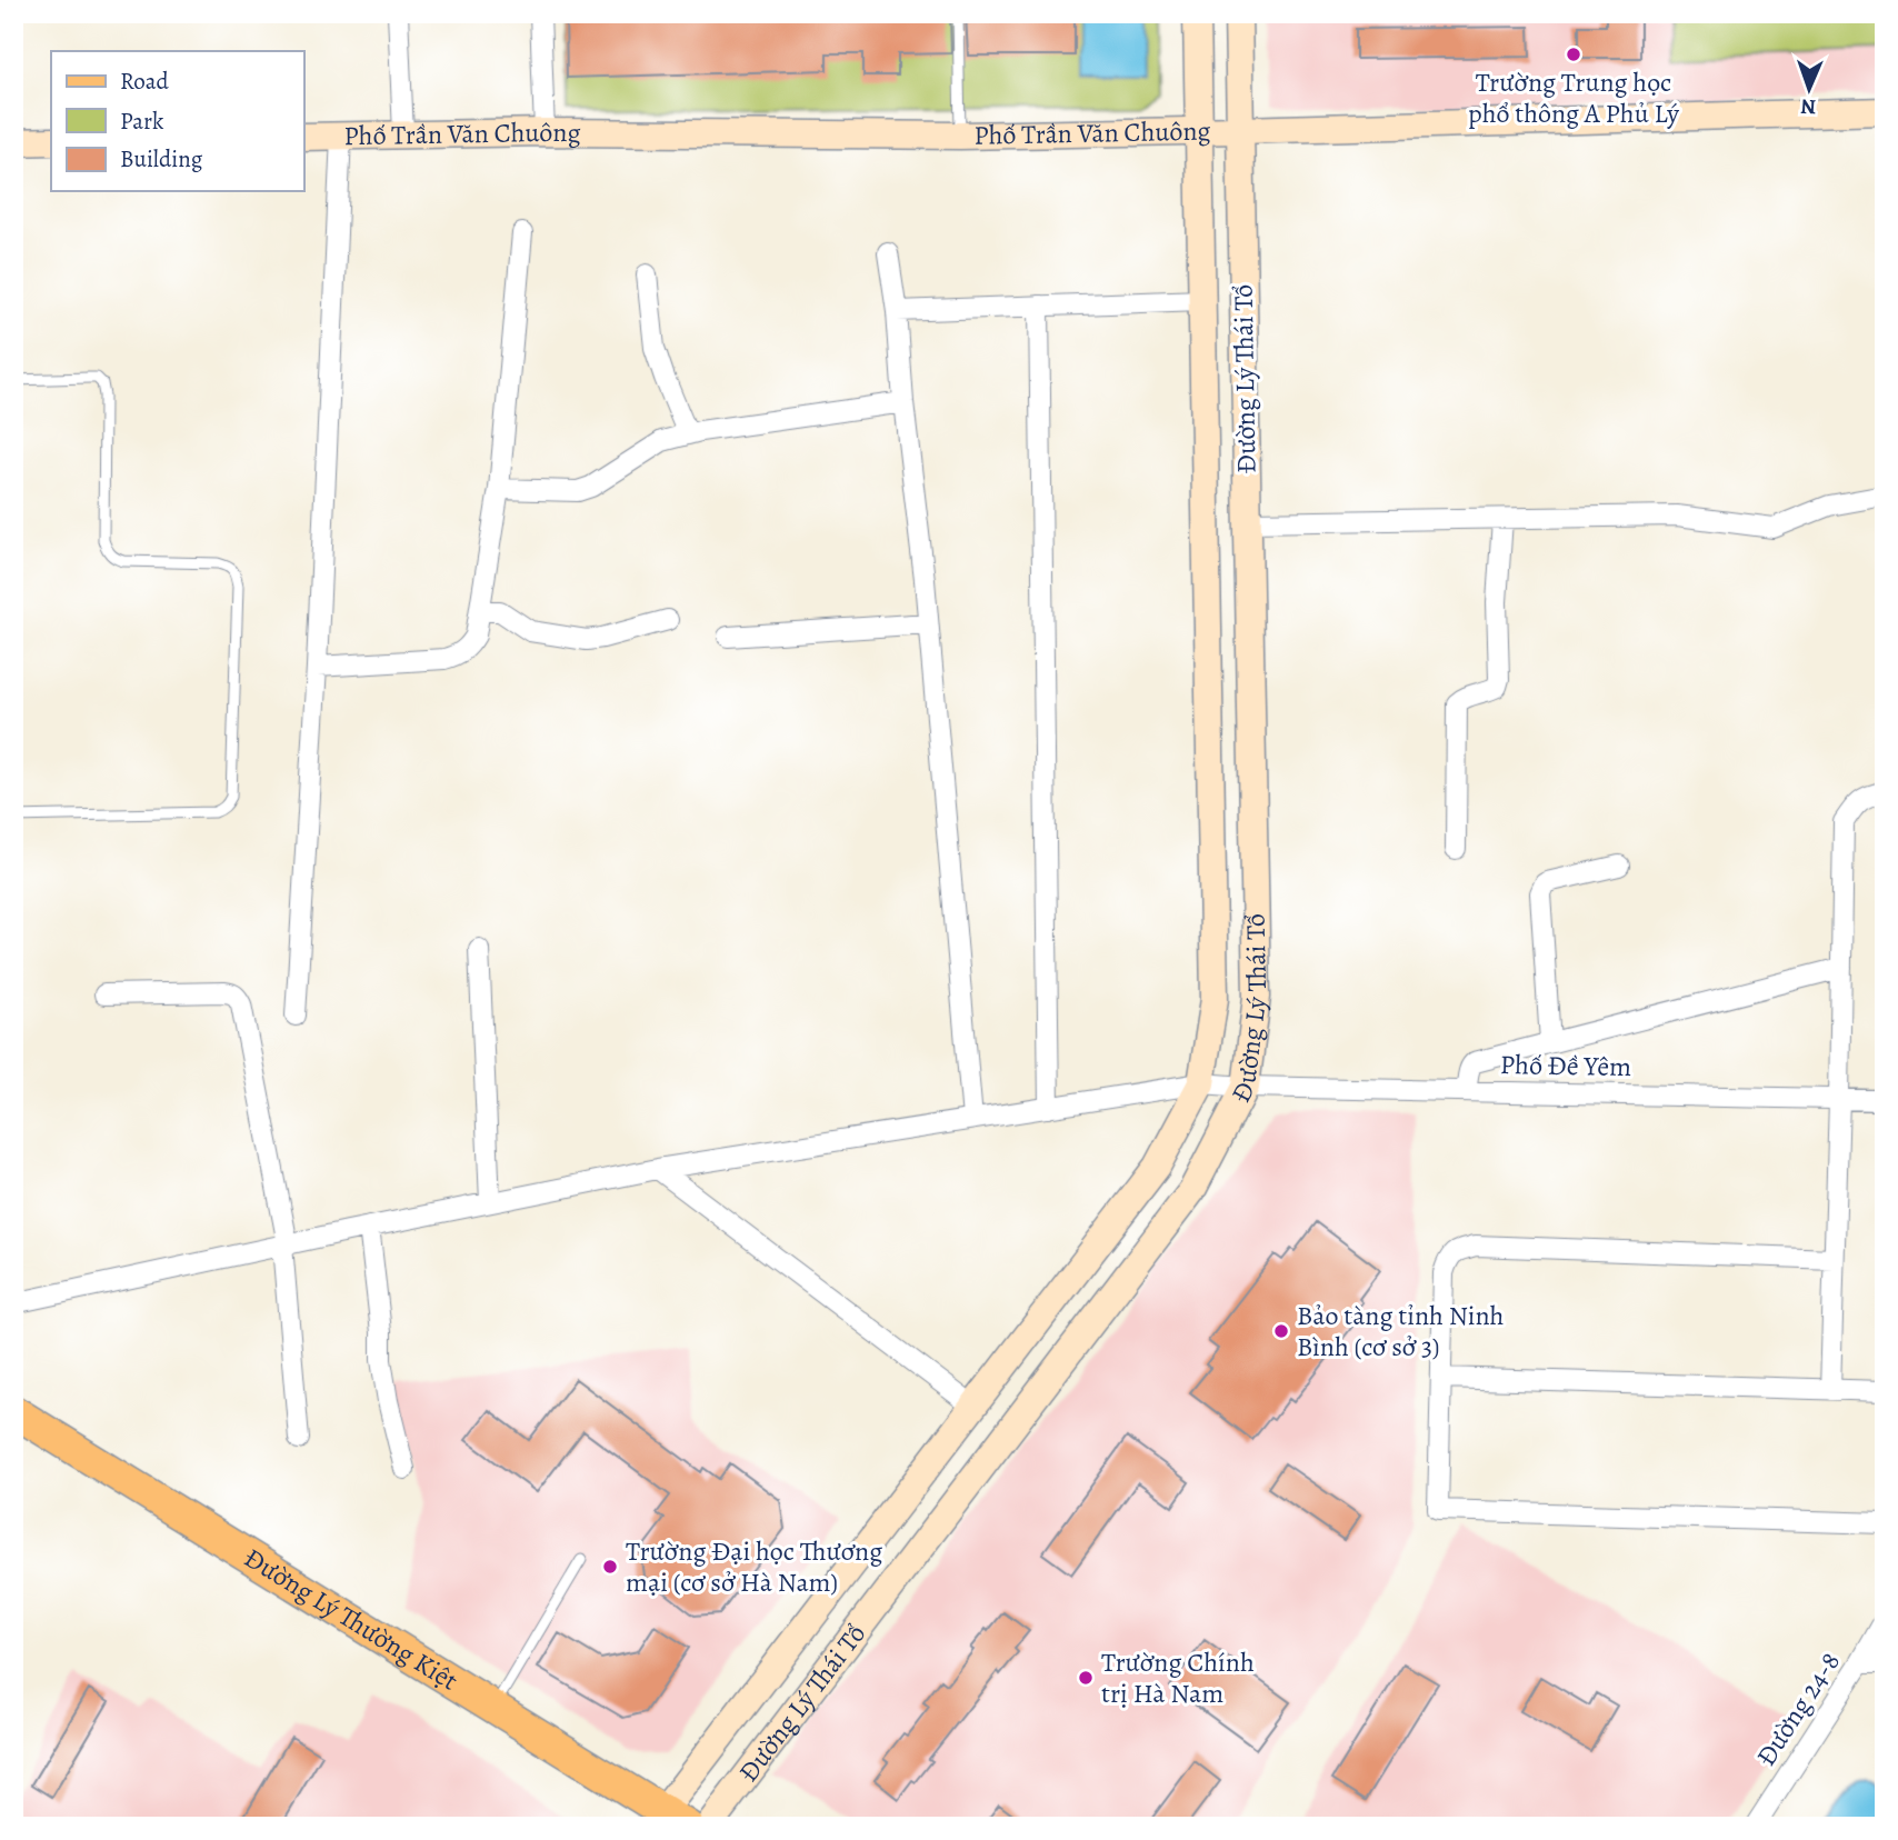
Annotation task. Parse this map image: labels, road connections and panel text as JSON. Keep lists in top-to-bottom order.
{
  "streets": {
    "main road": ["Phố Trần Văn Chuông", "Đường Lý Thái Tổ", "Đường Lý Thường Kiệt"],
    "street": ["Phố Đề Yêm", "Đường 24-8"]
  },
  "crossings": [
    ["Phố Trần Văn Chuông", "Đường Lý Thái Tổ"],
    ["Đường Lý Thái Tổ", "Phố Đề Yêm"],
    ["Đường Lý Thái Tổ", "Đường Lý Thường Kiệt"]
  ],
  "places": [
    "Trường Trung học phổ thông A Phủ Lý",
    "Bảo tàng tỉnh Ninh Bình (cơ sở 3)",
    "Trường Đại học Thương mại (cơ sở Hà Nam)",
    "Trường Chính trị Hà Nam"
  ],
  "legend": ["Road", "Park", "Building"],
  "north": "bottom"
}
